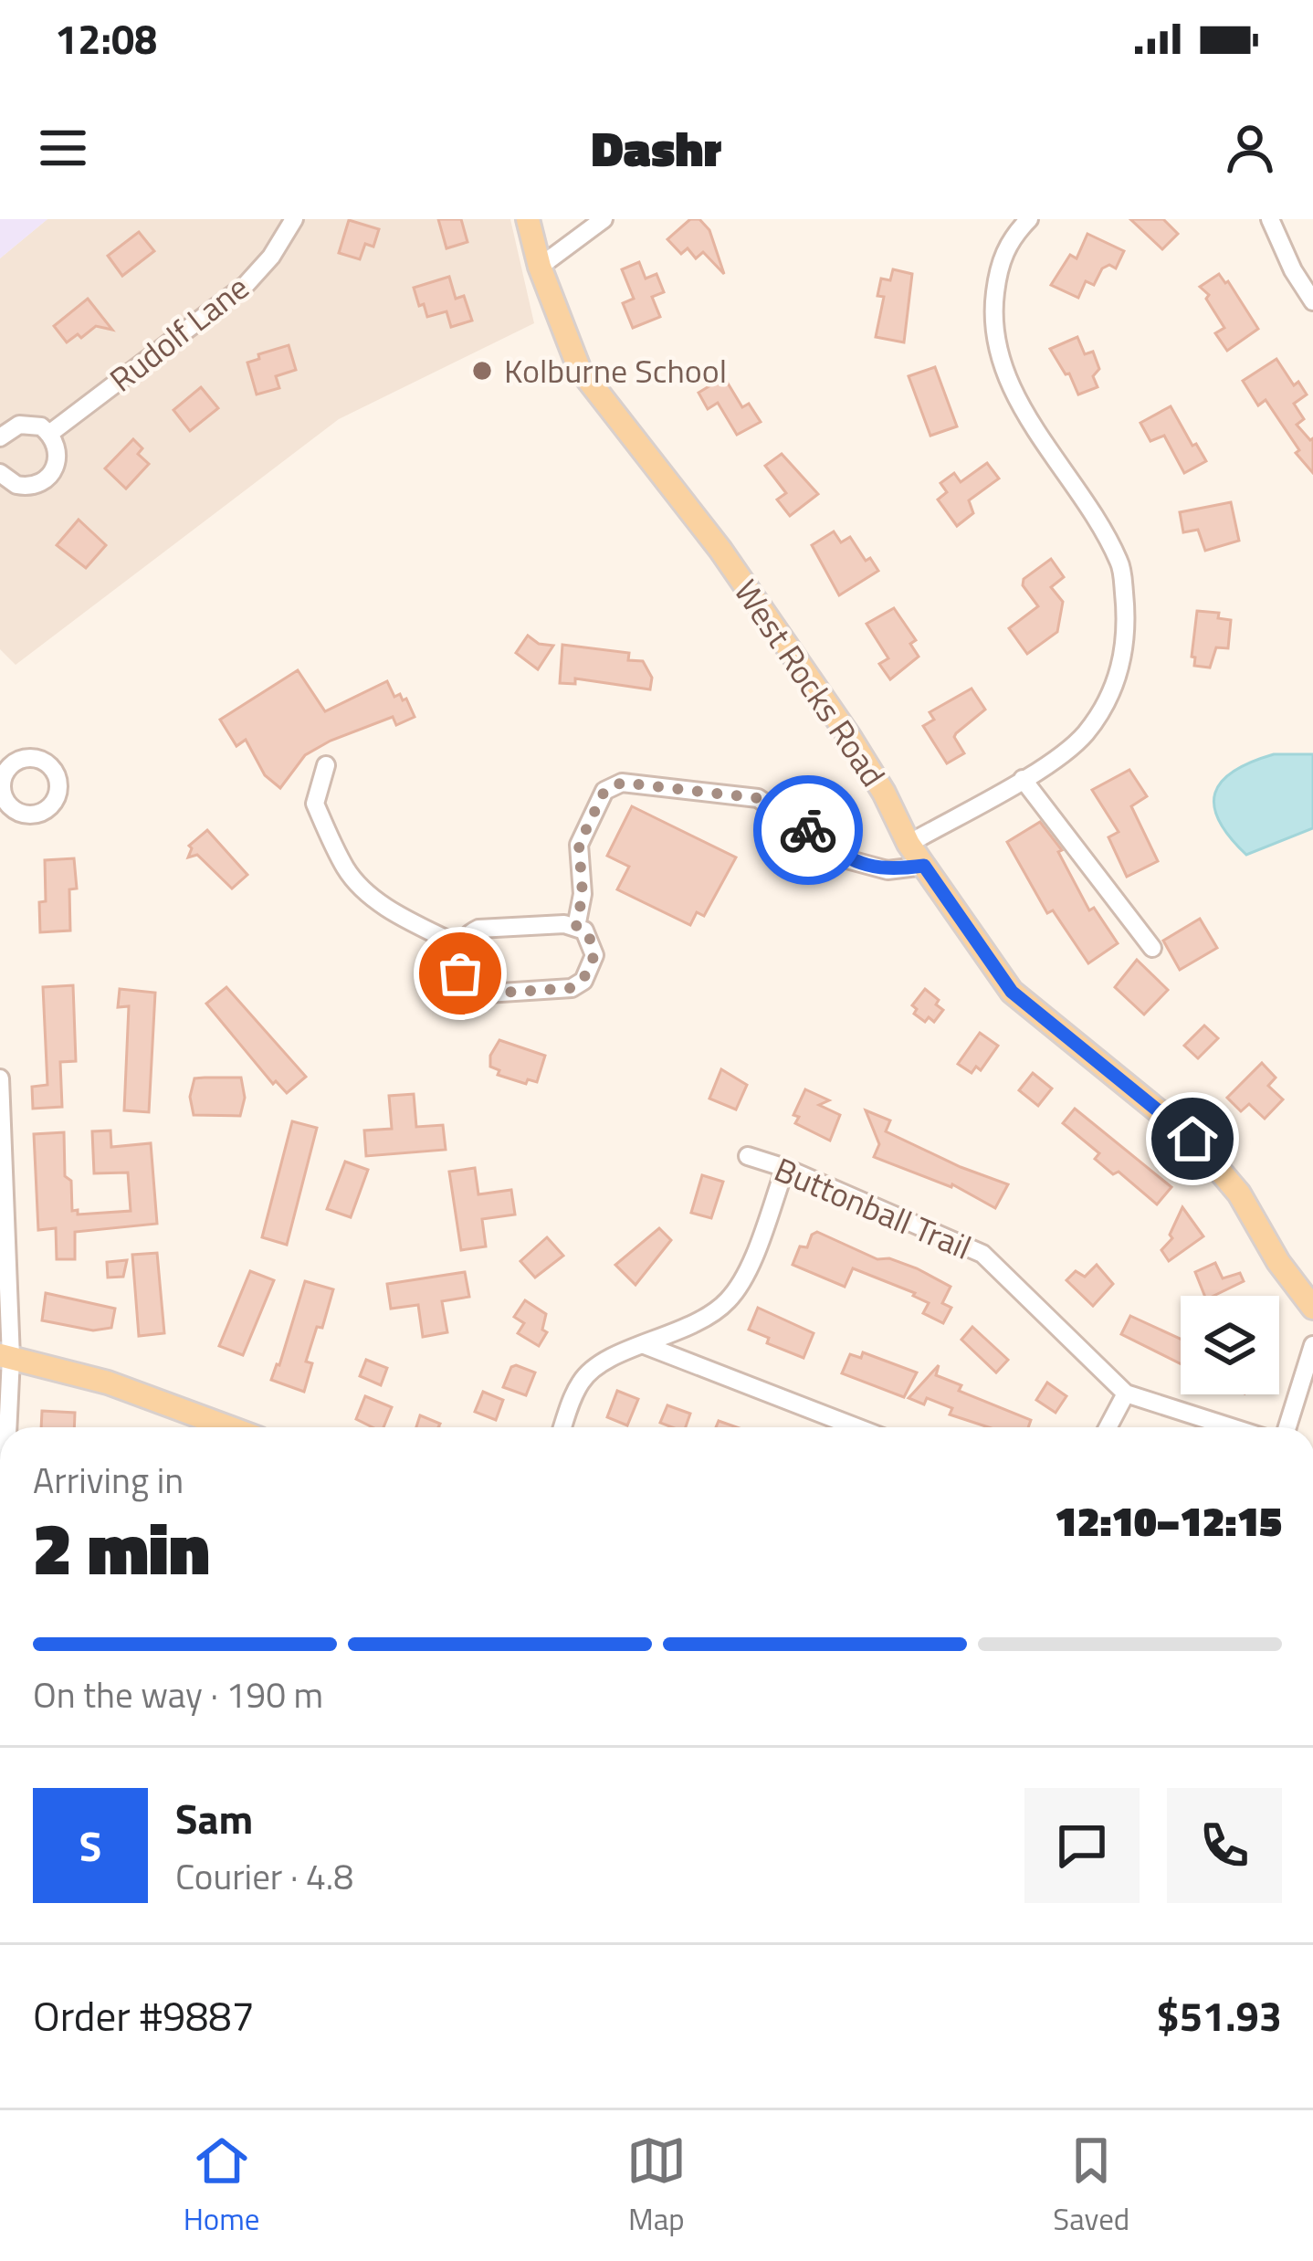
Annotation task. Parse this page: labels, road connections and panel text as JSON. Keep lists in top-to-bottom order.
{
  "streets": {
    "main road": ["West Rocks Road"],
    "street": ["Rudolf Lane", "Buttonball Trail"]
  },
  "places": ["Kolburne School"],
  "page": {
    "status": "12:08",
    "header": "Dashr",
    "heading": ["2 min", "Arriving in", "12:10–12:15"],
    "panel": [
      "Sam",
      "Courier · 4.8",
      "Order #9887",
      "$51.93"
    ],
    "bar": "On the way · 190 m",
    "round": "S",
    "tabs": ["Home", "Map", "Saved"]
  }
}
